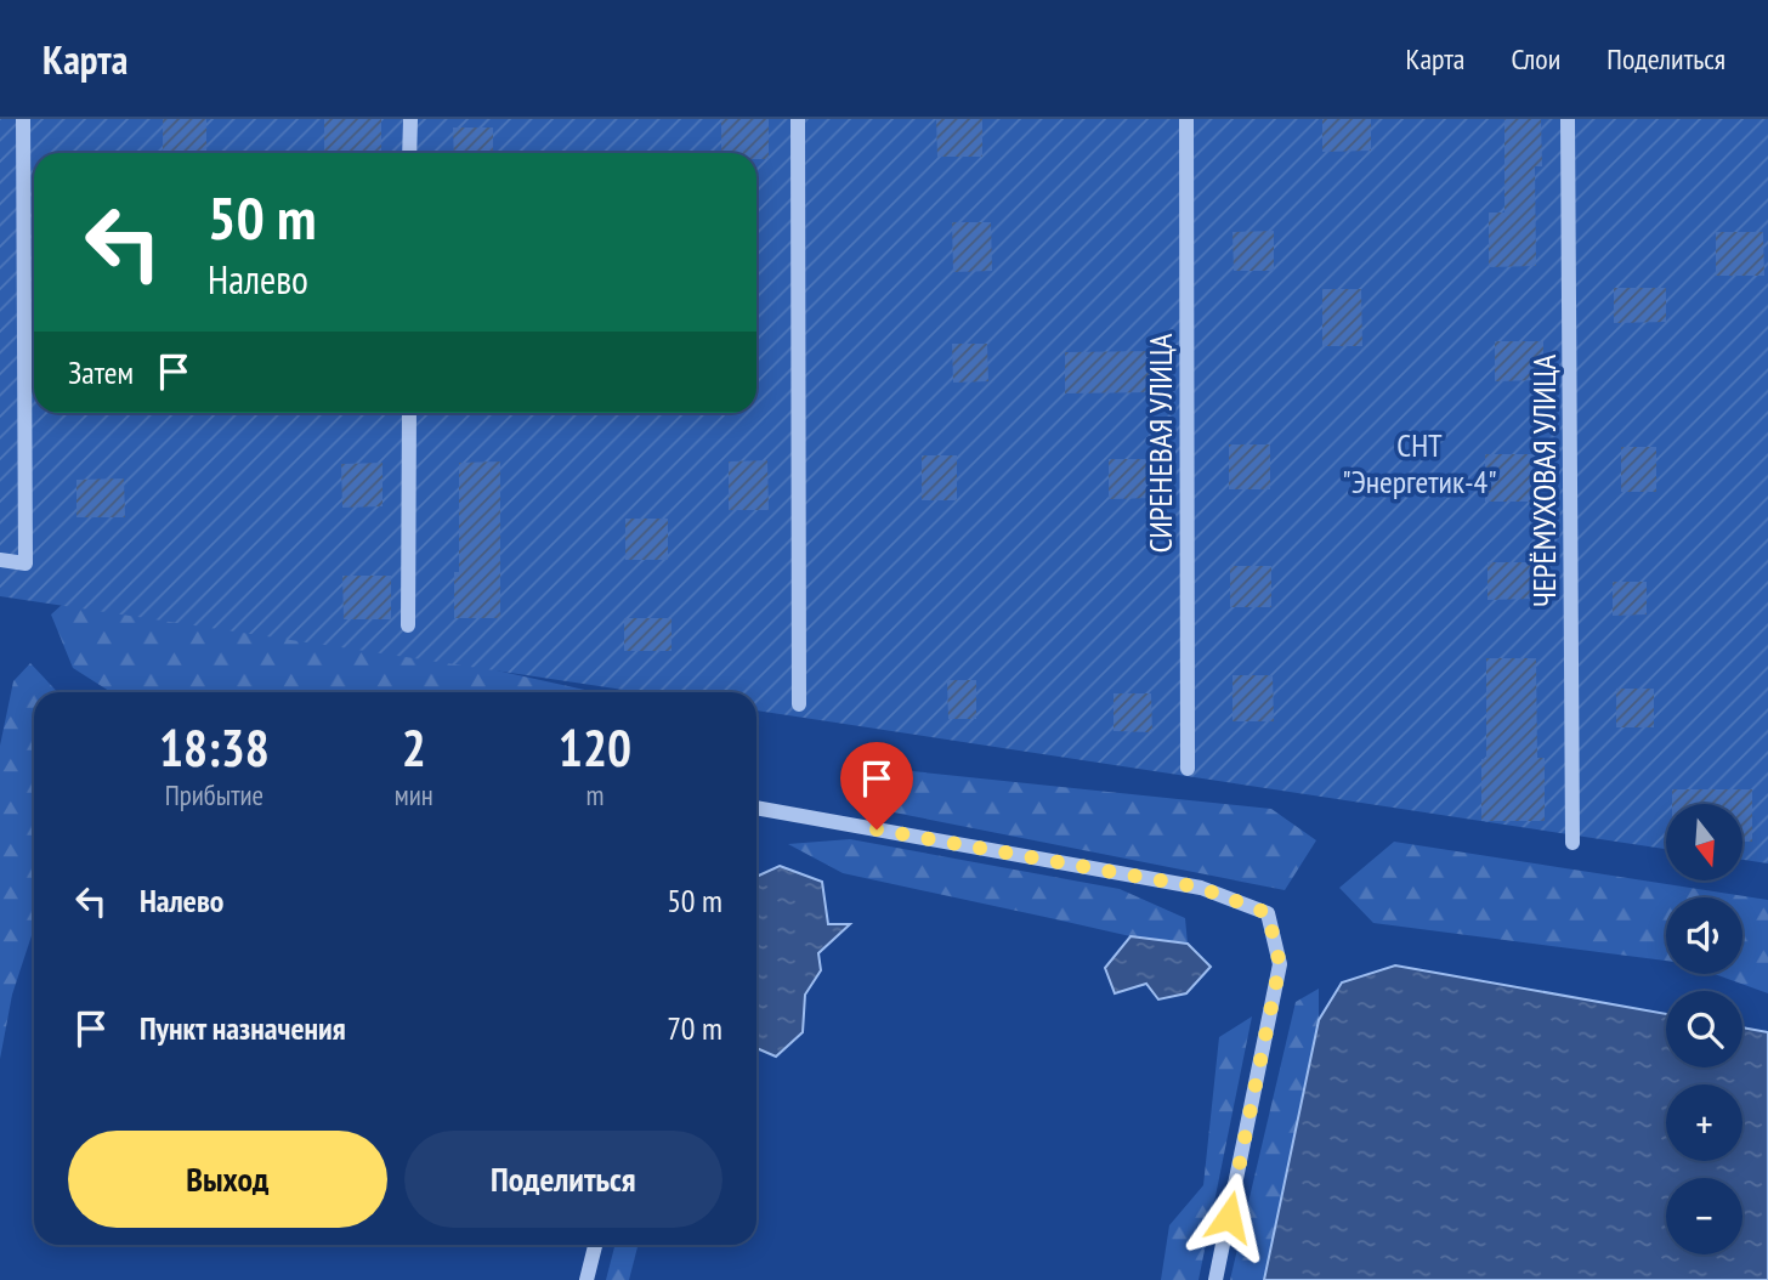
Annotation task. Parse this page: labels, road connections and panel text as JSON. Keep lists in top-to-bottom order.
{
  "streets": {
    "street": ["СИРЕНЕВАЯ УЛИЦА", "ЧЕРЁМУХОВАЯ УЛИЦА"]
  },
  "parks": ["СНТ \"Энергетик-4\""],
  "north": "bottom",
  "page": {
    "header": "Карта",
    "nav": ["Карта", "Слои", "Поделиться"],
    "turn": ["50 m", "Налево"],
    "then": "Затем",
    "eta": [
      "18:38",
      "Прибытие",
      "2",
      "мин",
      "120",
      "m"
    ],
    "map_buttons": ["+", "−"],
    "list": [
      {
        "name": "Налево",
        "value": "50 m"
      },
      {
        "name": "Пункт назначения",
        "value": "70 m"
      }
    ],
    "buttons": ["Выход", "Поделиться"]
  }
}
